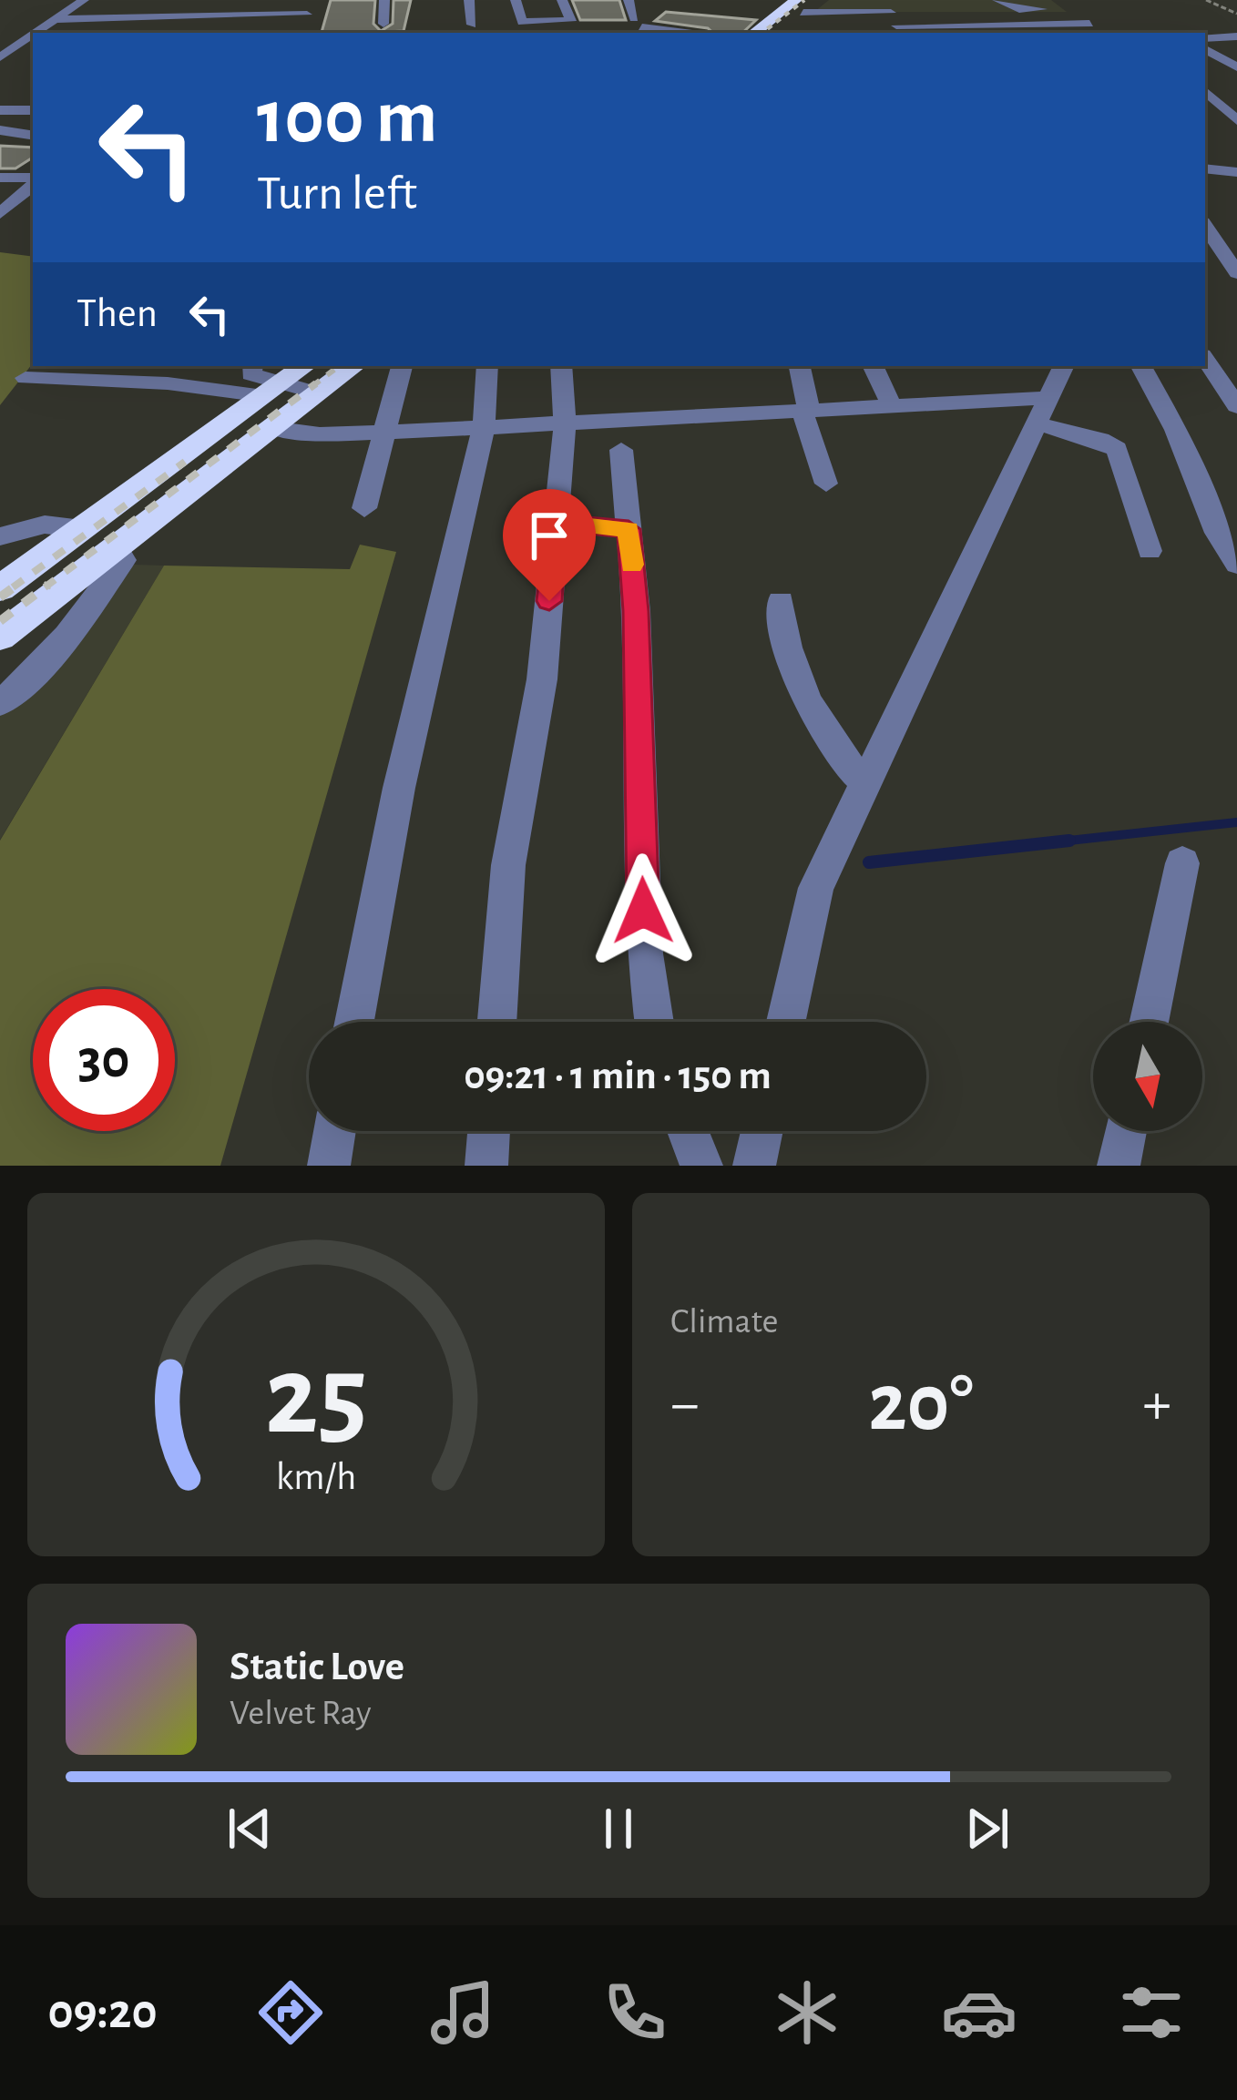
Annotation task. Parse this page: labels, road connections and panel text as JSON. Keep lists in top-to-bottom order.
{
  "north": "bottom",
  "page": {
    "turn": ["100 m", "Turn left"],
    "then": "Then",
    "limit": "30",
    "trip": "09:21 · 1 min · 150 m",
    "tile": "Climate",
    "heat": ["−", "20°", "+"],
    "song": ["Static Love", "Velvet Ray"],
    "tabs": "09:20",
    "gauge": ["25", "km/h"]
  }
}
